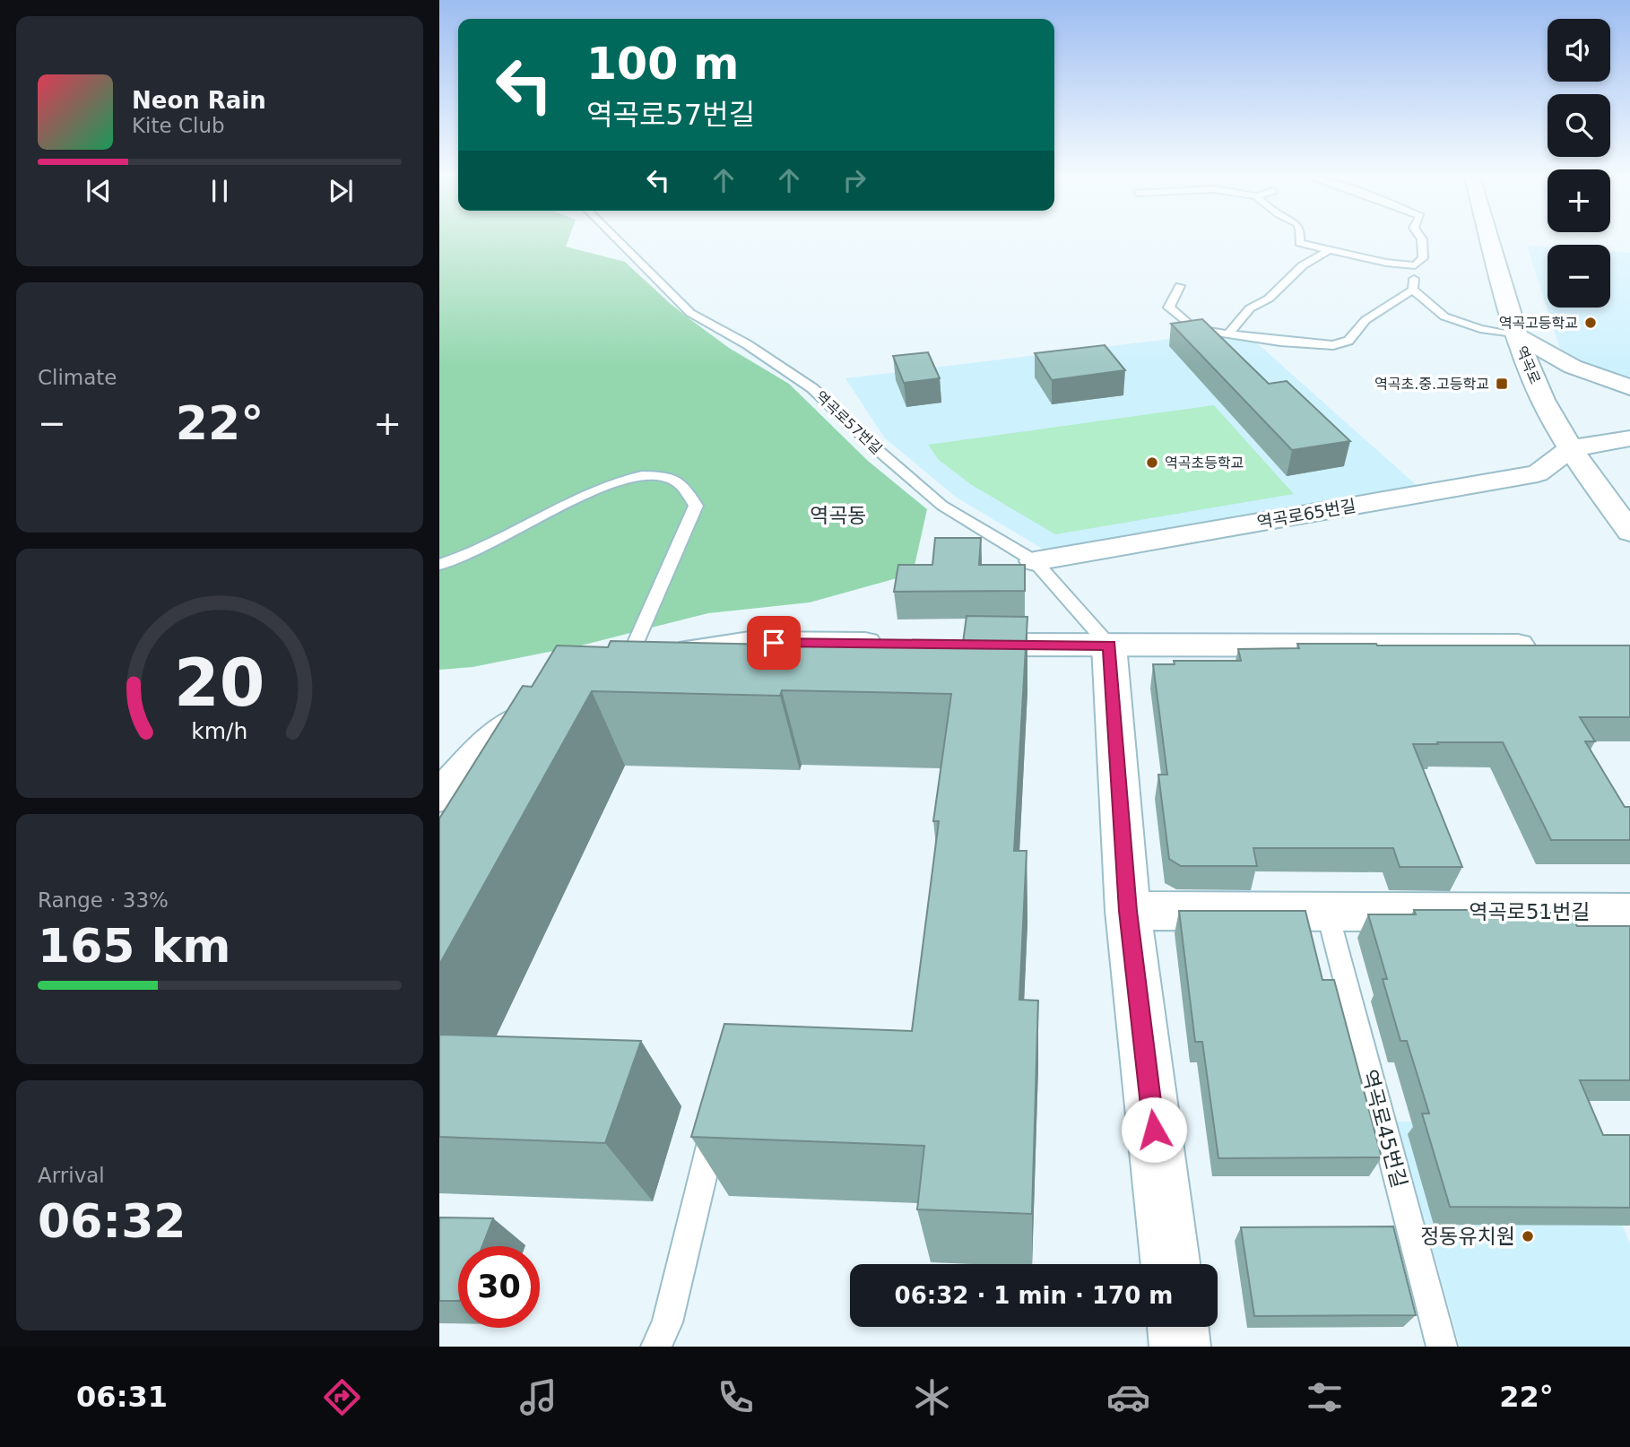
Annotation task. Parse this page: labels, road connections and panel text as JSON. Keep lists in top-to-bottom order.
{
  "streets": {
    "street": ["역곡로", "역곡로65번길", "역곡로51번길"],
    "lane": ["역곡로57번길", "역곡로45번길"]
  },
  "crossings": [
    ["역곡로", "역곡로65번길"],
    ["역곡로57번길", "역곡로65번길"],
    ["역곡로51번길", "역곡로45번길"]
  ],
  "districts": ["역곡동"],
  "places": {
    "other": ["역곡고등학교", "역곡초등학교", "정동유치원"],
    "transit": ["역곡초.중.고등학교"]
  },
  "page": {
    "map_buttons": ["+", "−"],
    "turn": ["100 m", "역곡로57번길"],
    "song": ["Neon Rain", "Kite Club"],
    "tile": [
      "Climate",
      ["Range · 33%", "165 km"],
      ["Arrival", "06:32"]
    ],
    "heat": ["−", "22°", "+"],
    "limit": "30",
    "trip": "06:32 · 1 min · 170 m",
    "tabs": ["06:31", "22°"],
    "gauge": ["20", "km/h"]
  }
}
